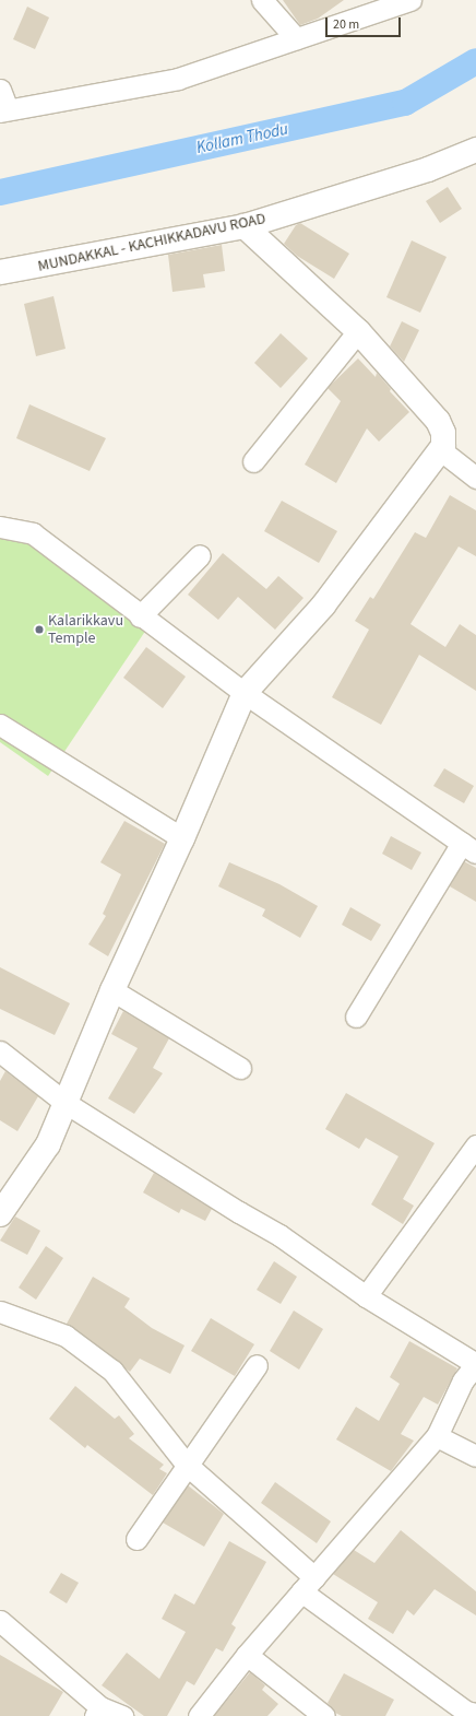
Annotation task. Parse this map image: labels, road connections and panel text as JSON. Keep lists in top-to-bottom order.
{
  "streets": {
    "street": ["MUNDAKKAL - KACHIKKADAVU ROAD"]
  },
  "water": ["Kollam Thodu"],
  "places": ["Kalarikkavu Temple"],
  "scale_bar": "20 m"
}
